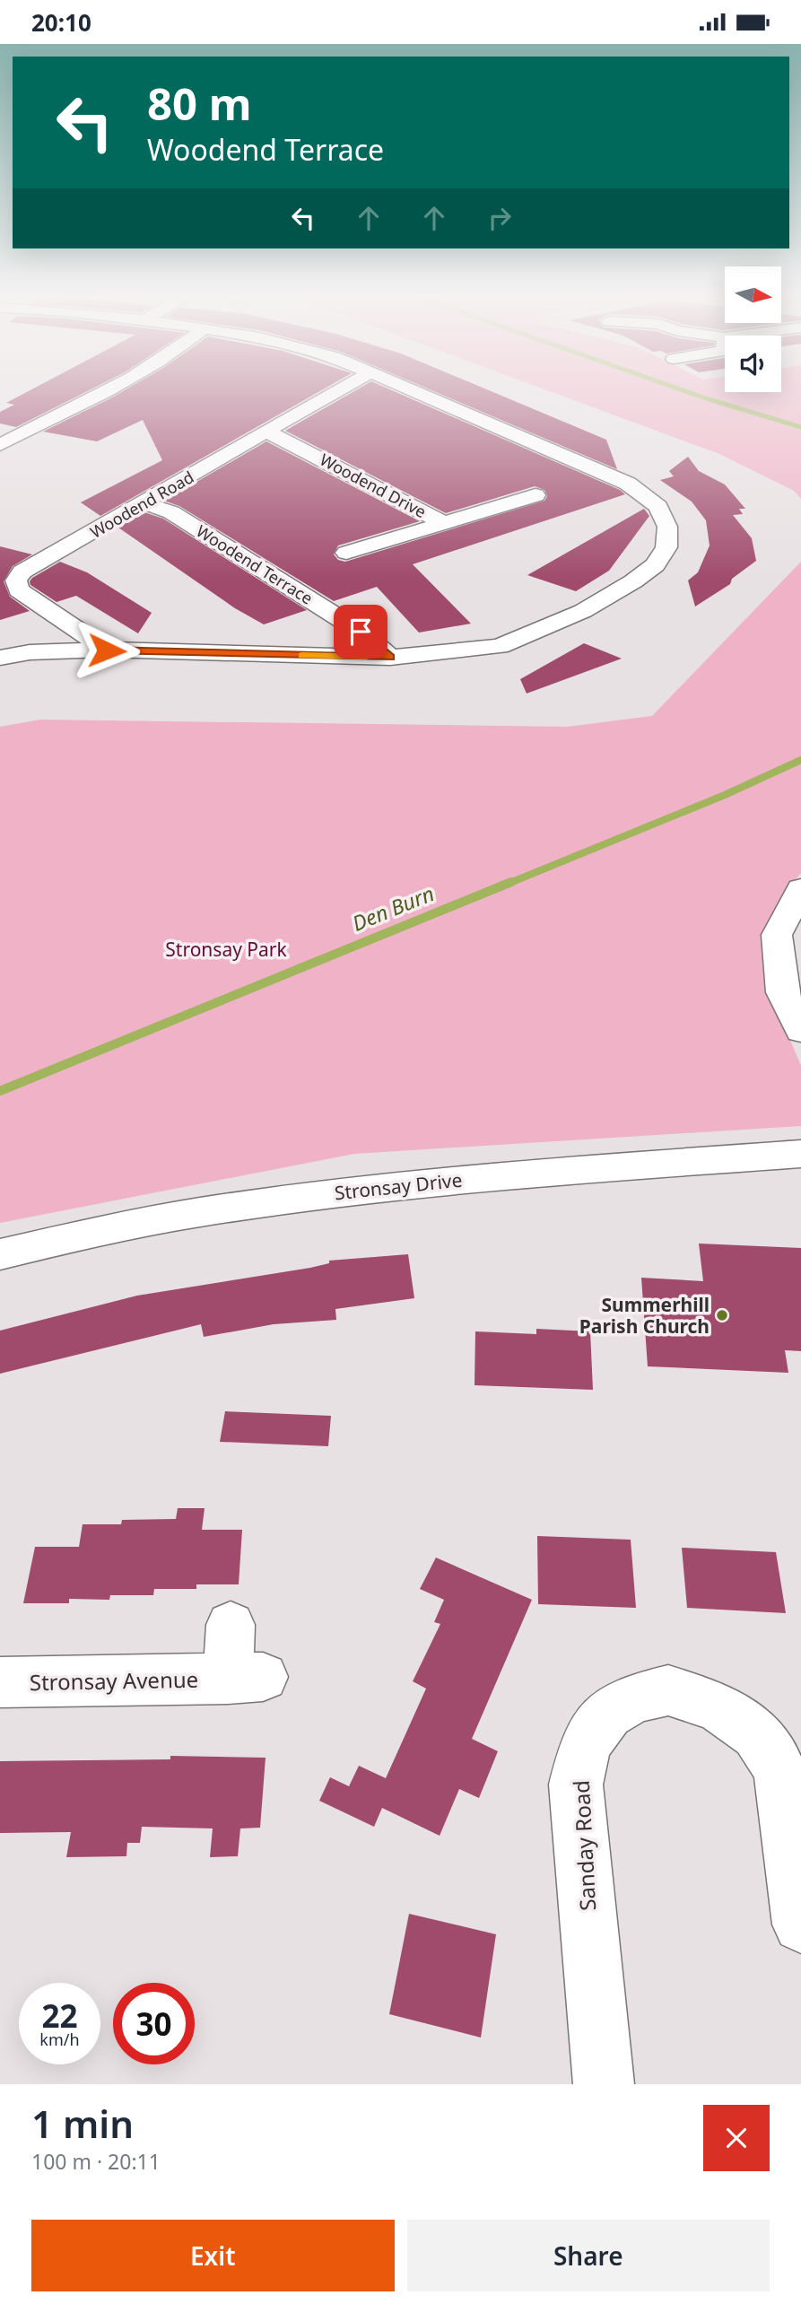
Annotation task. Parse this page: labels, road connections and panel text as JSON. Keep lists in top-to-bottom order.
{
  "streets": {
    "street": [
      "Woodend Drive",
      "Woodend Road",
      "Woodend Terrace",
      "Stronsay Drive",
      "Stronsay Avenue",
      "Sanday Road"
    ]
  },
  "crossings": [
    ["Woodend Drive", "Woodend Road"],
    ["Woodend Road", "Woodend Terrace"]
  ],
  "water": ["Den Burn"],
  "parks": ["Stronsay Park"],
  "places": ["Summerhill Parish Church"],
  "north": "right",
  "page": {
    "status": "20:10",
    "turn": ["80 m", "Woodend Terrace"],
    "speed": "22 km/h",
    "limit": "30",
    "heading": ["1 min", "100 m · 20:11"],
    "buttons": ["Exit", "Share"]
  }
}
